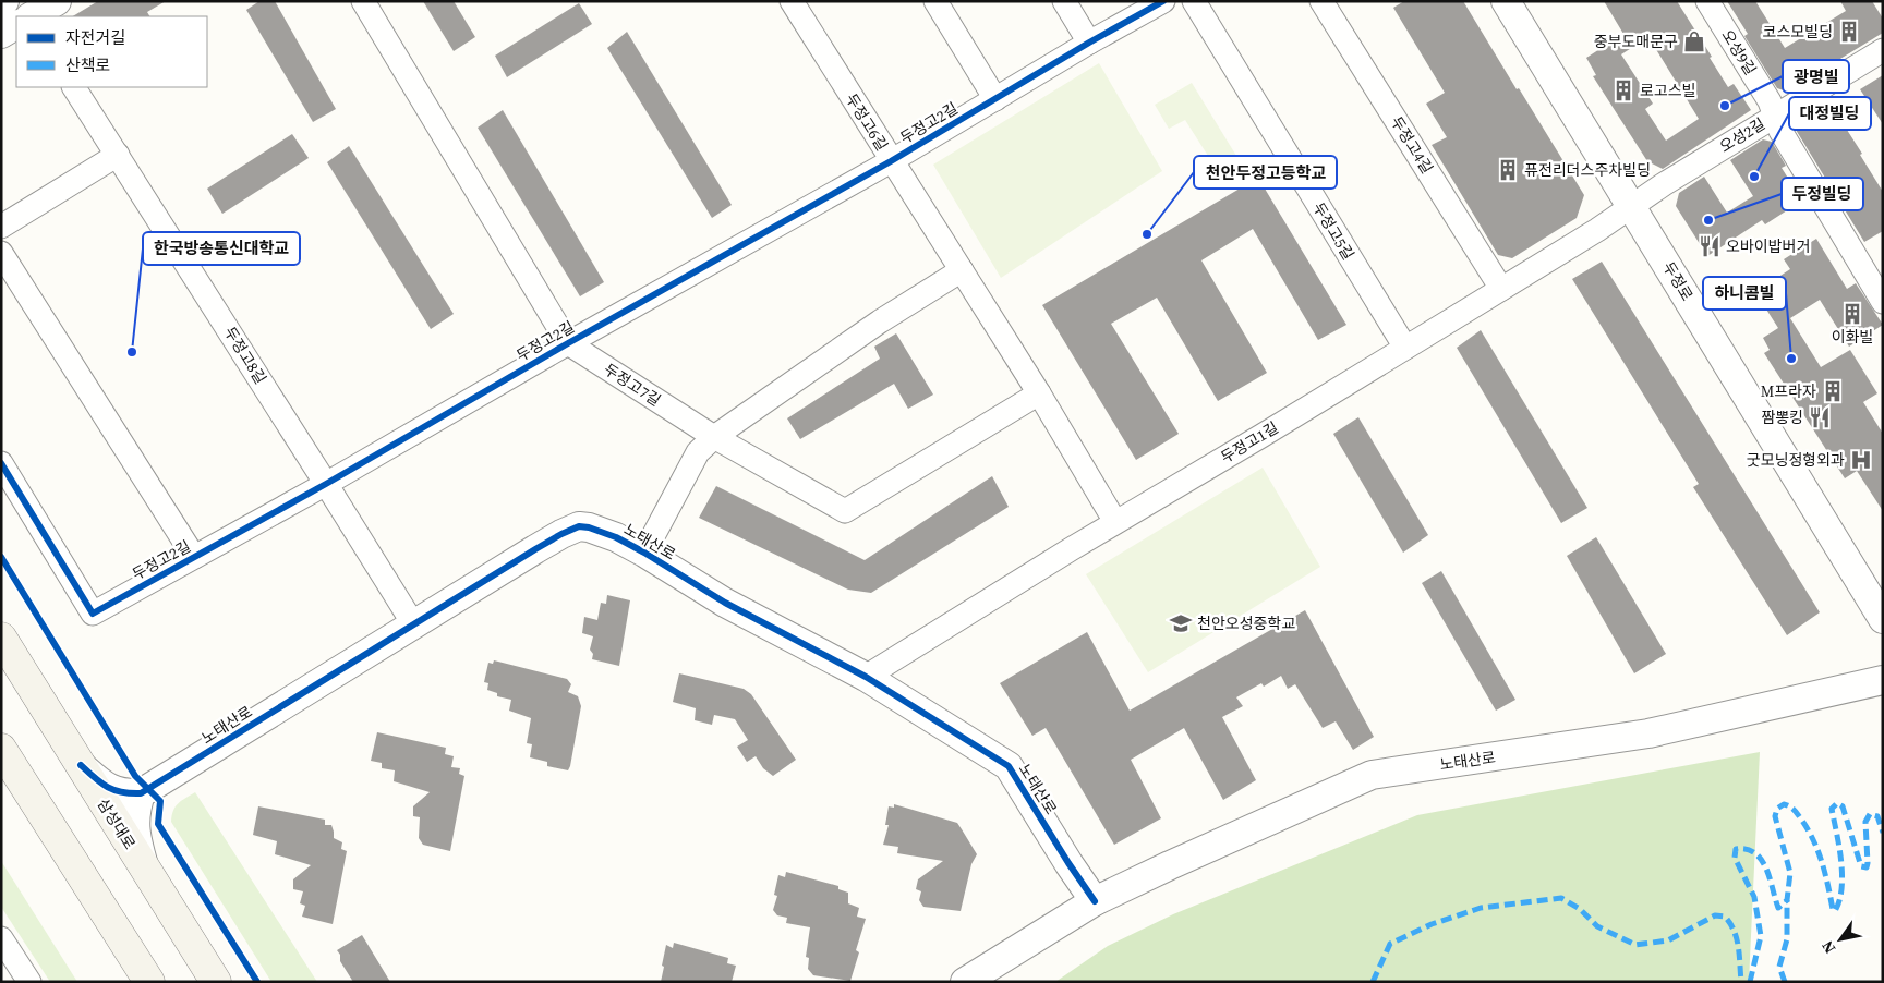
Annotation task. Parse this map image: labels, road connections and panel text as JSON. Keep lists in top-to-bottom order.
{
  "streets": {
    "main road": ["삼성대로"],
    "street": [
      "오성9길",
      "두정고6길",
      "두정고2길",
      "오성2길",
      "두정고4길",
      "두정고5길",
      "두정로",
      "두정고8길",
      "두정고7길",
      "두정고1길",
      "노태산로"
    ]
  },
  "crossings": [
    ["오성9길", "오성2길"],
    ["두정고6길", "두정고2길"],
    ["두정고6길", "두정고7길"],
    ["두정고6길", "두정고1길"],
    ["두정고2길", "두정고8길"],
    ["두정고2길", "두정고7길"],
    ["오성2길", "두정로"],
    ["오성2길", "두정고1길"],
    ["두정고4길", "두정고1길"],
    ["두정고5길", "두정고1길"],
    ["두정로", "두정고1길"],
    ["두정고8길", "노태산로"],
    ["두정고1길", "노태산로"]
  ],
  "places": {
    "building": [
      "코스모빌딩",
      "로고스빌",
      "퓨전리더스주차빌딩",
      "이화빌",
      "M프라자"
    ],
    "shop": ["중부도매문구"],
    "other": [
      "광명빌",
      "대정빌딩",
      "두정빌딩",
      "천안두정고등학교",
      "한국방송통신대학교",
      "하니콤빌"
    ],
    "restaurant": ["오바이밥버거", "짬뽕킹"],
    "hospital": ["굿모닝정형외과"],
    "school or university": ["천안오성중학교"]
  },
  "legend": ["자전거길", "산책로"],
  "north": "bottom left"
}
